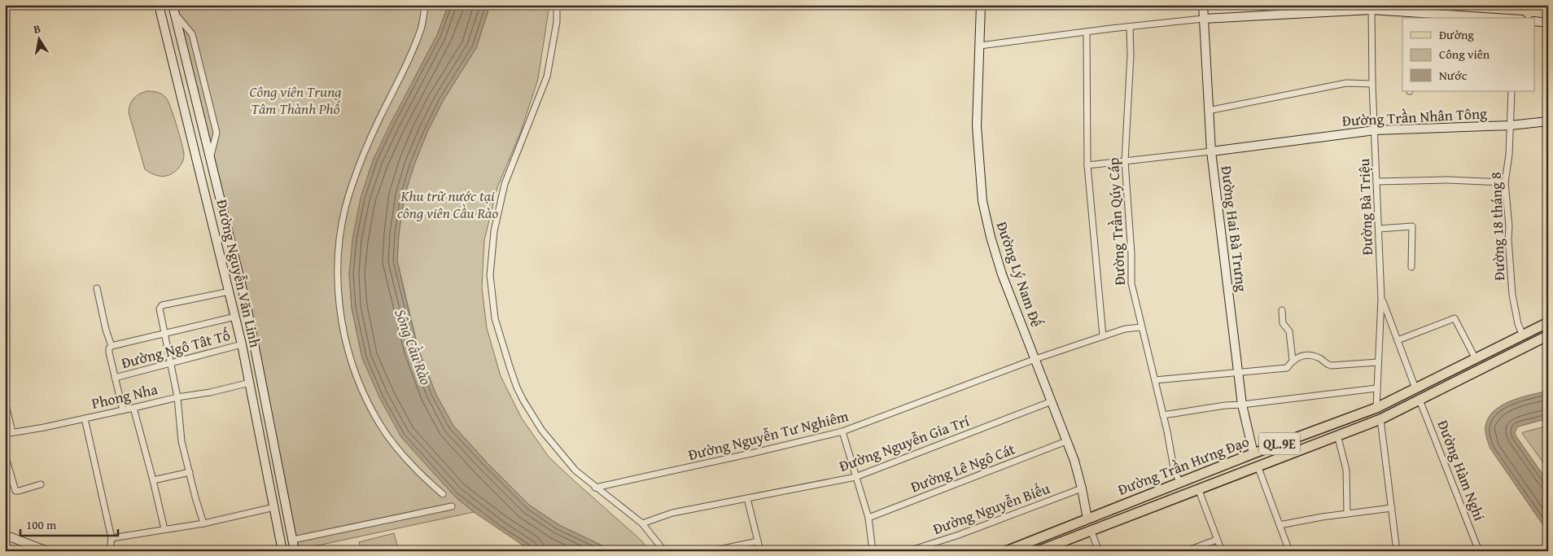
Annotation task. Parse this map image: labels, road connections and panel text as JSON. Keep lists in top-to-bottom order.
{
  "streets": {
    "main road": ["QL.9E", "Đường Trần Hưng Đạo"],
    "street": [
      "Đường Trần Nhân Tông",
      "Đường Bà Triệu",
      "Đường Trần Qúy Cáp",
      "Đường 18 tháng 8",
      "Đường Hai Bà Trưng",
      "Đường Nguyễn Văn Linh",
      "Đường Lý Nam Đế",
      "Đường Ngô Tât Tố",
      "Phong Nha",
      "Đường Nguyễn Tư Nghiêm",
      "Đường Nguyễn Gia Trí",
      "Đường Lê Ngô Cát",
      "Đường Hàm Nghi",
      "Đường Nguyễn Biểu"
    ]
  },
  "crossings": [
    ["Đường Trần Nhân Tông", "Đường Bà Triệu"],
    ["Đường Trần Nhân Tông", "Đường 18 tháng 8"],
    ["Đường Trần Nhân Tông", "Đường Hai Bà Trưng"],
    ["Đường Bà Triệu", "Đường Trần Hưng Đạo"],
    ["Đường Trần Qúy Cáp", "Đường Nguyễn Tư Nghiêm"],
    ["Đường Trần Qúy Cáp", "Đường Trần Hưng Đạo"],
    ["Đường 18 tháng 8", "Đường Trần Hưng Đạo"],
    ["Đường Hai Bà Trưng", "Đường Trần Hưng Đạo"],
    ["Đường Nguyễn Văn Linh", "Đường Ngô Tât Tố"],
    ["Đường Nguyễn Văn Linh", "Phong Nha"],
    ["Đường Lý Nam Đế", "Đường Nguyễn Tư Nghiêm"],
    ["Đường Lý Nam Đế", "Đường Nguyễn Gia Trí"],
    ["Đường Lý Nam Đế", "Đường Trần Hưng Đạo"],
    ["Đường Lý Nam Đế", "Đường Lê Ngô Cát"],
    ["Đường Lý Nam Đế", "Đường Nguyễn Biểu"],
    ["Đường Trần Hưng Đạo", "Đường Hàm Nghi"]
  ],
  "water": ["Sông Cầu Rào"],
  "parks": ["Công viên Trung Tâm Thành Phố", "Khu trữ nước tại công viên Cầu Rào"],
  "legend": ["Đường", "Công viên", "Nước"],
  "scale_bar": "100 m",
  "north": "top"
}
